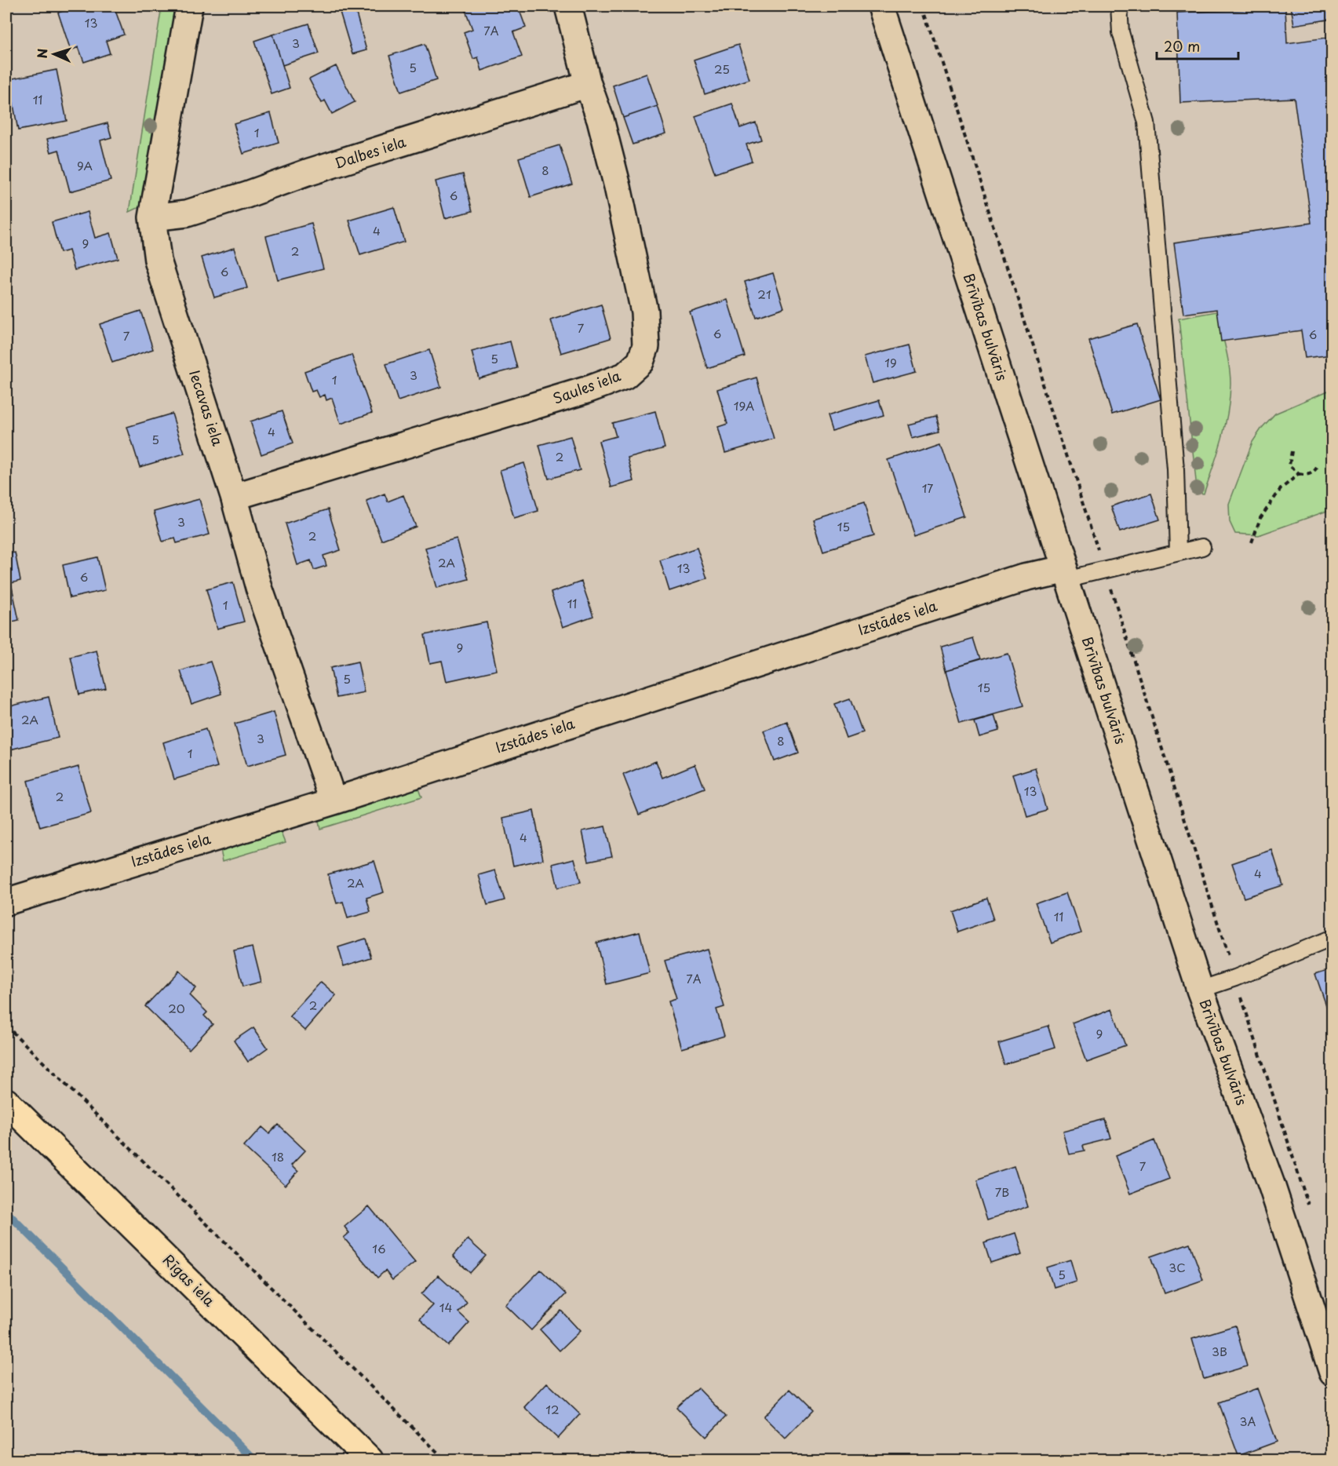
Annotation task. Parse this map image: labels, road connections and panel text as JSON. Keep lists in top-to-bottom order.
{
  "streets": {
    "main road": ["Rīgas iela"],
    "street": [
      "Dalbes iela",
      "Brīvības bulvāris",
      "Saules iela",
      "Iecavas iela",
      "Izstādes iela"
    ]
  },
  "crossings": [
    ["Dalbes iela", "Saules iela"],
    ["Dalbes iela", "Iecavas iela"],
    ["Brīvības bulvāris", "Izstādes iela"],
    ["Saules iela", "Iecavas iela"],
    ["Iecavas iela", "Izstādes iela"]
  ],
  "house_numbers": [
    "13",
    "7A",
    "3",
    "5",
    "25",
    "11",
    "1",
    "9A",
    "8",
    "6",
    "4",
    "9",
    "2",
    "6",
    "21",
    "7",
    "6",
    "6",
    "7",
    "5",
    "19",
    "3",
    "1",
    "19A",
    "4",
    "5",
    "2",
    "17",
    "3",
    "15",
    "2",
    "2A",
    "13",
    "6",
    "11",
    "1",
    "9",
    "5",
    "15",
    "2A",
    "3",
    "8",
    "1",
    "13",
    "2",
    "4",
    "4",
    "2A",
    "11",
    "7A",
    "2",
    "20",
    "9",
    "18",
    "7",
    "7B",
    "16",
    "3C",
    "5",
    "14",
    "3B",
    "12",
    "3A"
  ],
  "scale_bar": "20 m",
  "north": "left"
}
